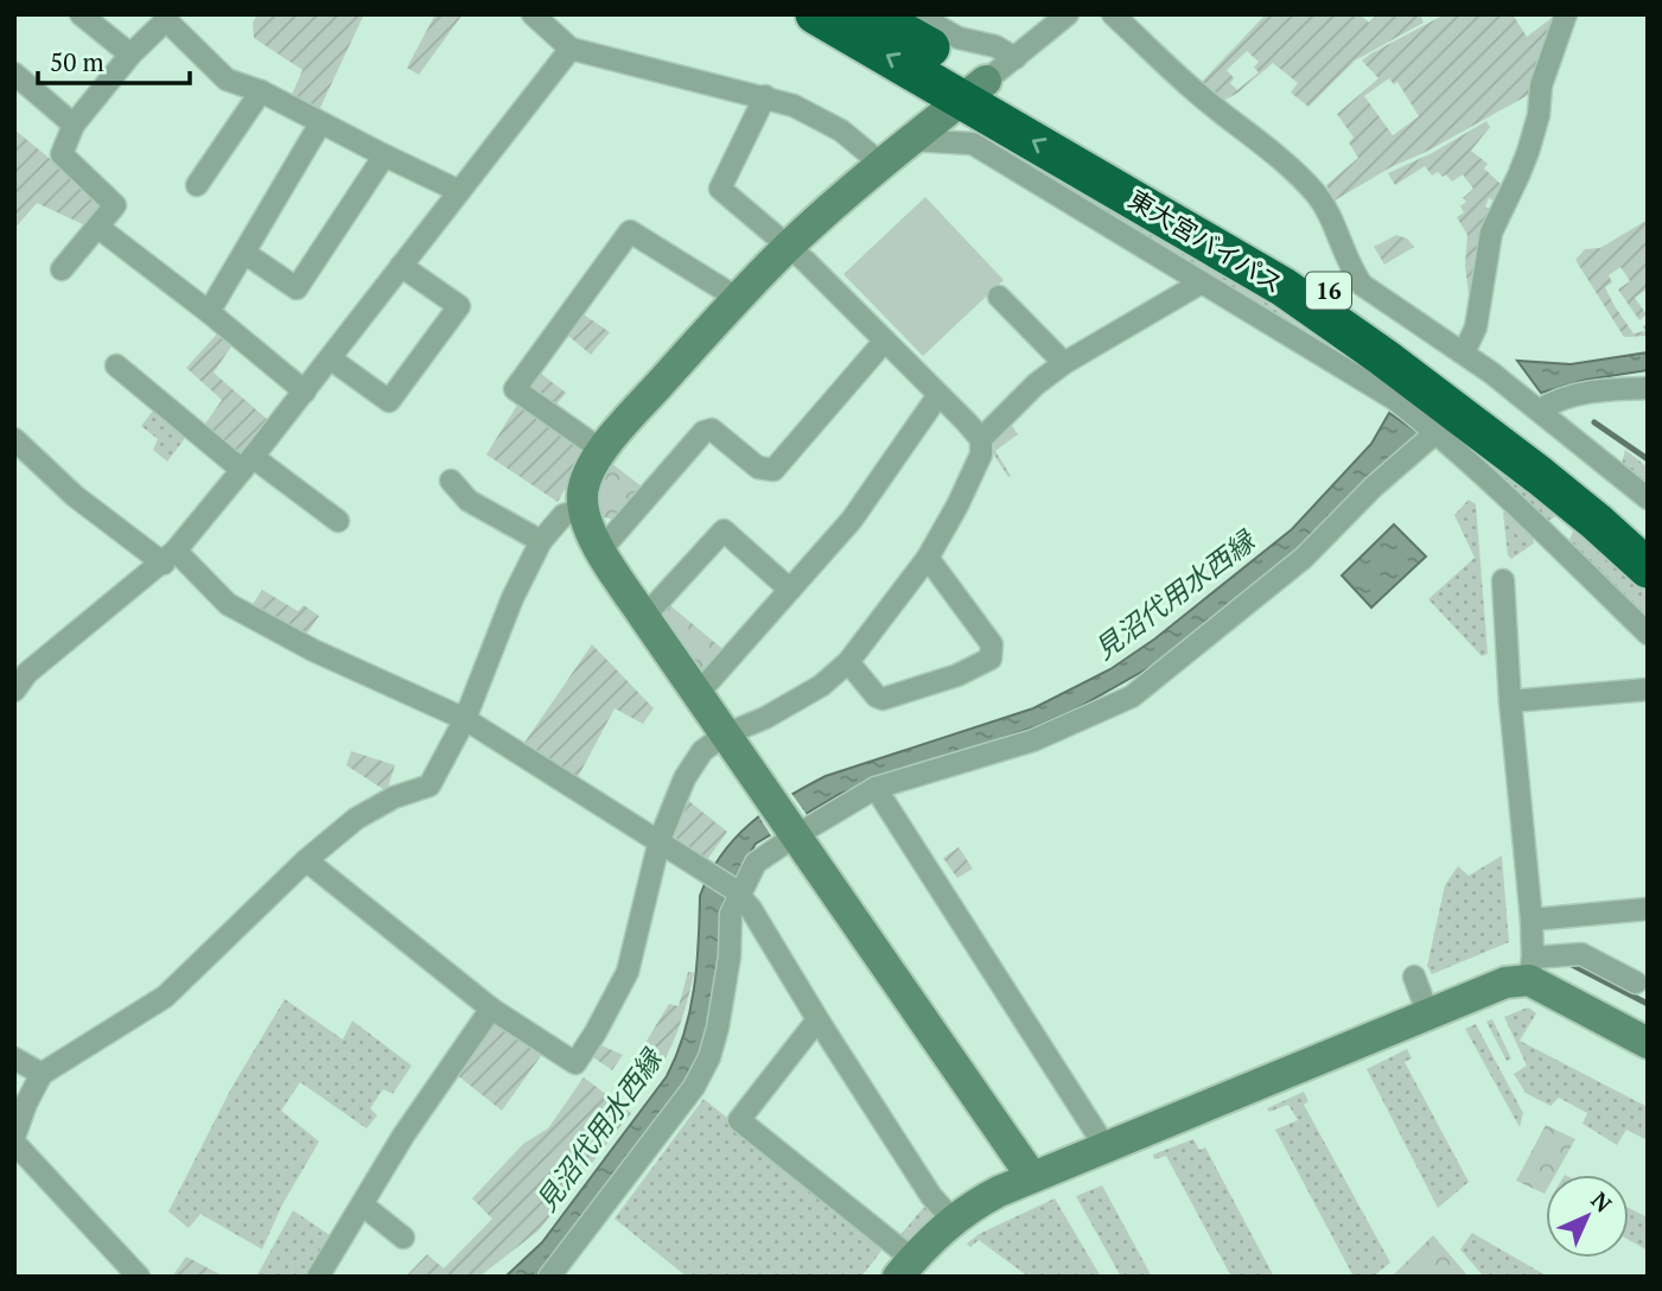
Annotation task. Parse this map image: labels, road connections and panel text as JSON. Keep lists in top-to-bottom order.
{
  "streets": {
    "highway": ["東大宮バイパス", "16"]
  },
  "water": ["見沼代用水西縁"],
  "scale_bar": "50 m",
  "north": "top right"
}
